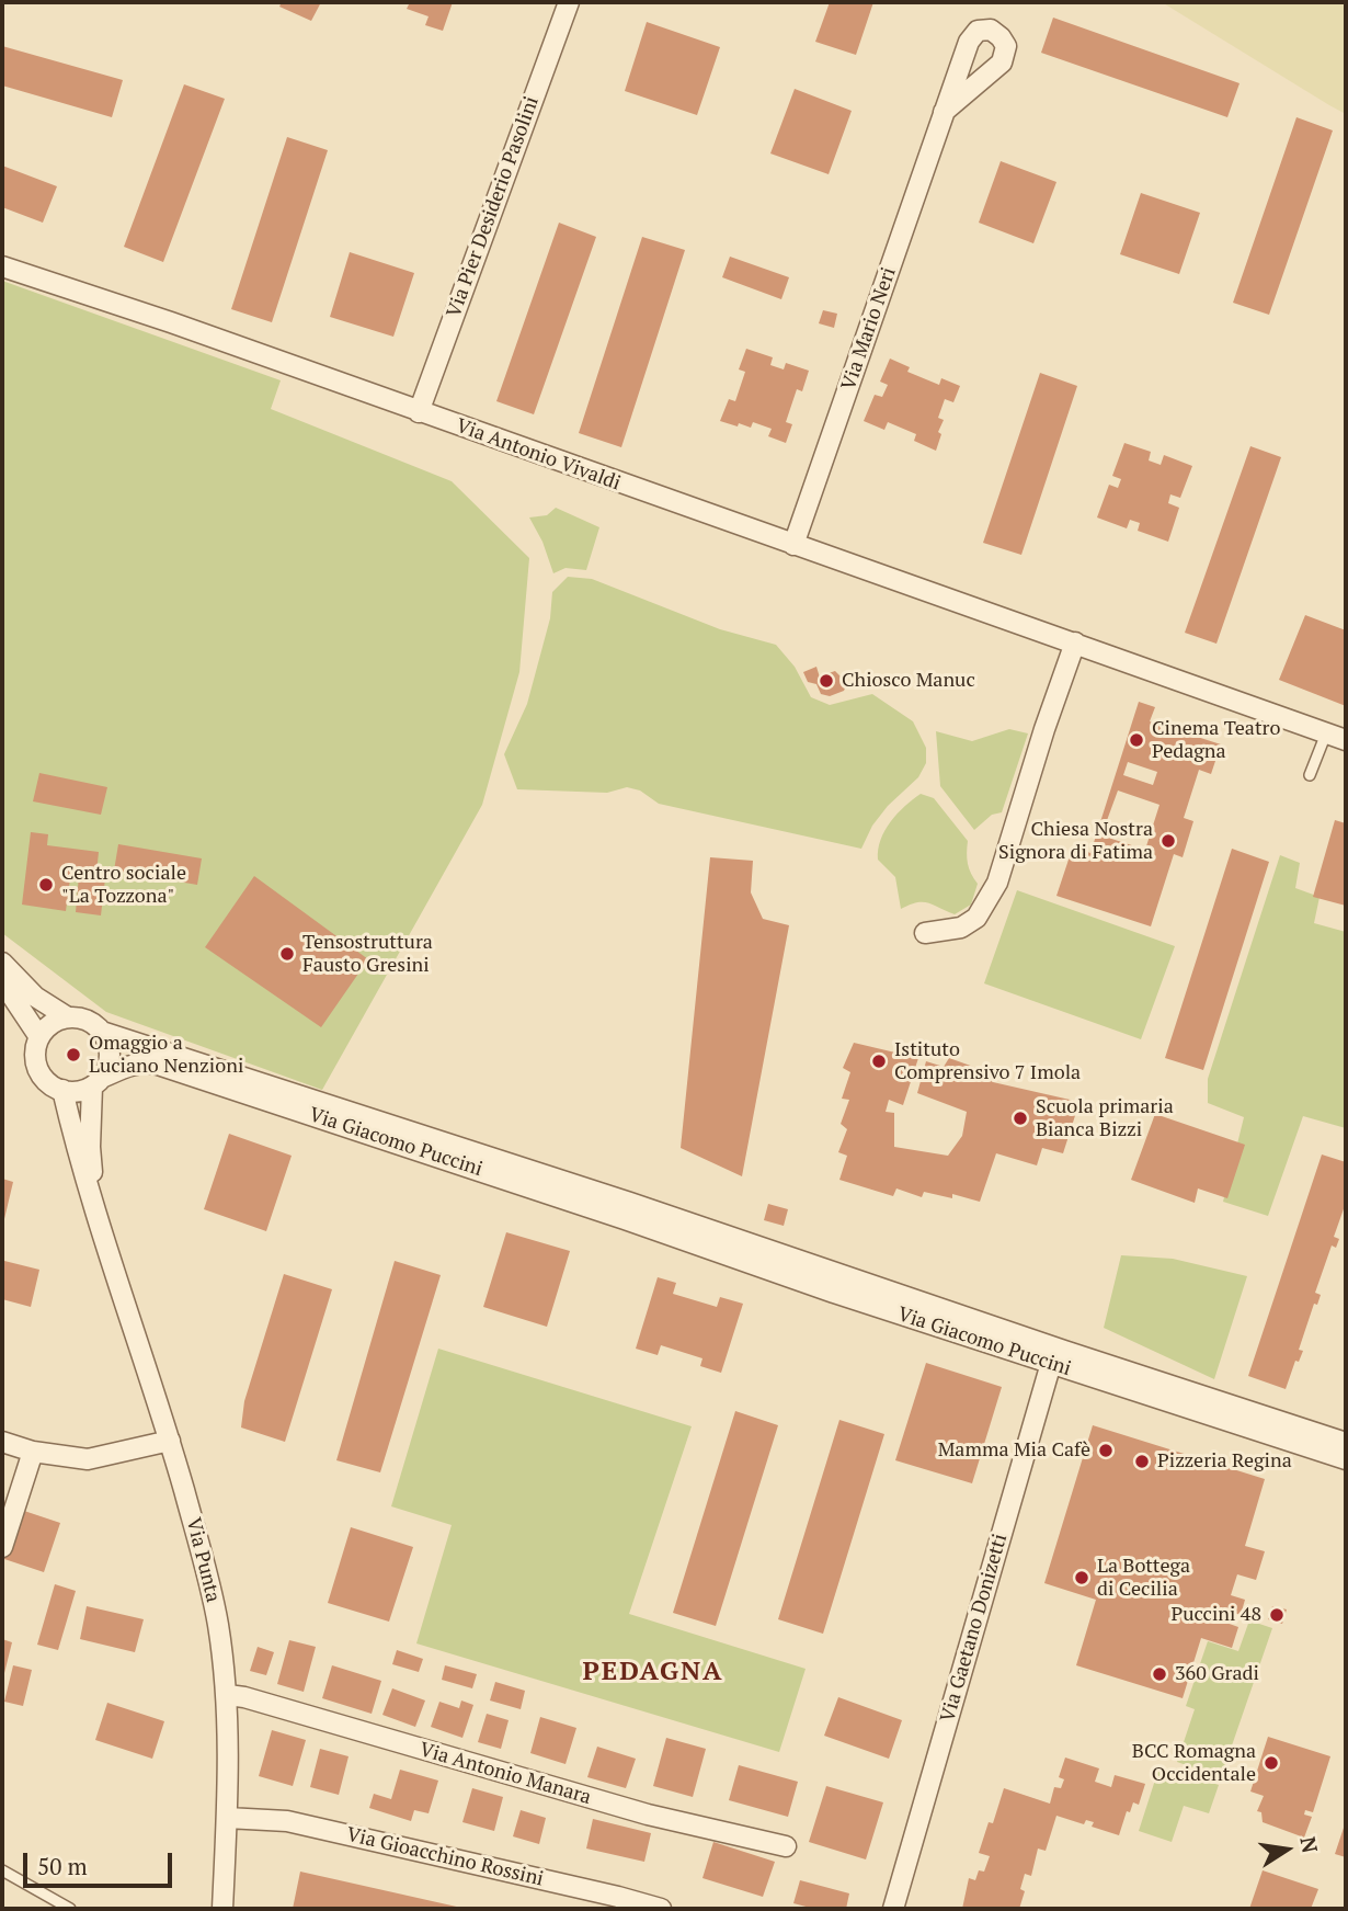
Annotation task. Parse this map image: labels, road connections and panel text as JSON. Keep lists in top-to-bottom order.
{
  "streets": {
    "street": [
      "Via Pier Desiderio Pasolini",
      "Via Mario Neri",
      "Via Antonio Vivaldi",
      "Via Giacomo Puccini",
      "Via Punta",
      "Via Gaetano Donizetti",
      "Via Antonio Manara",
      "Via Gioacchino Rossini"
    ]
  },
  "crossings": [
    ["Via Pier Desiderio Pasolini", "Via Antonio Vivaldi"],
    ["Via Mario Neri", "Via Antonio Vivaldi"],
    ["Via Giacomo Puccini", "Via Punta"],
    ["Via Giacomo Puccini", "Via Gaetano Donizetti"],
    ["Via Punta", "Via Antonio Manara"],
    ["Via Punta", "Via Gioacchino Rossini"]
  ],
  "districts": ["PEDAGNA"],
  "places": [
    "Chiosco Manuc",
    "Cinema Teatro Pedagna",
    "Chiesa Nostra Signora di Fatima",
    "Centro sociale \"La Tozzona\"",
    "Tensostruttura Fausto Gresini",
    "Omaggio a Luciano Nenzioni",
    "Istituto Comprensivo 7 Imola",
    "Scuola primaria Bianca Bizzi",
    "Mamma Mia Cafè",
    "Pizzeria Regina",
    "La Bottega di Cecilia",
    "Puccini 48",
    "360 Gradi",
    "BCC Romagna Occidentale"
  ],
  "scale_bar": "50 m",
  "north": "right"
}
